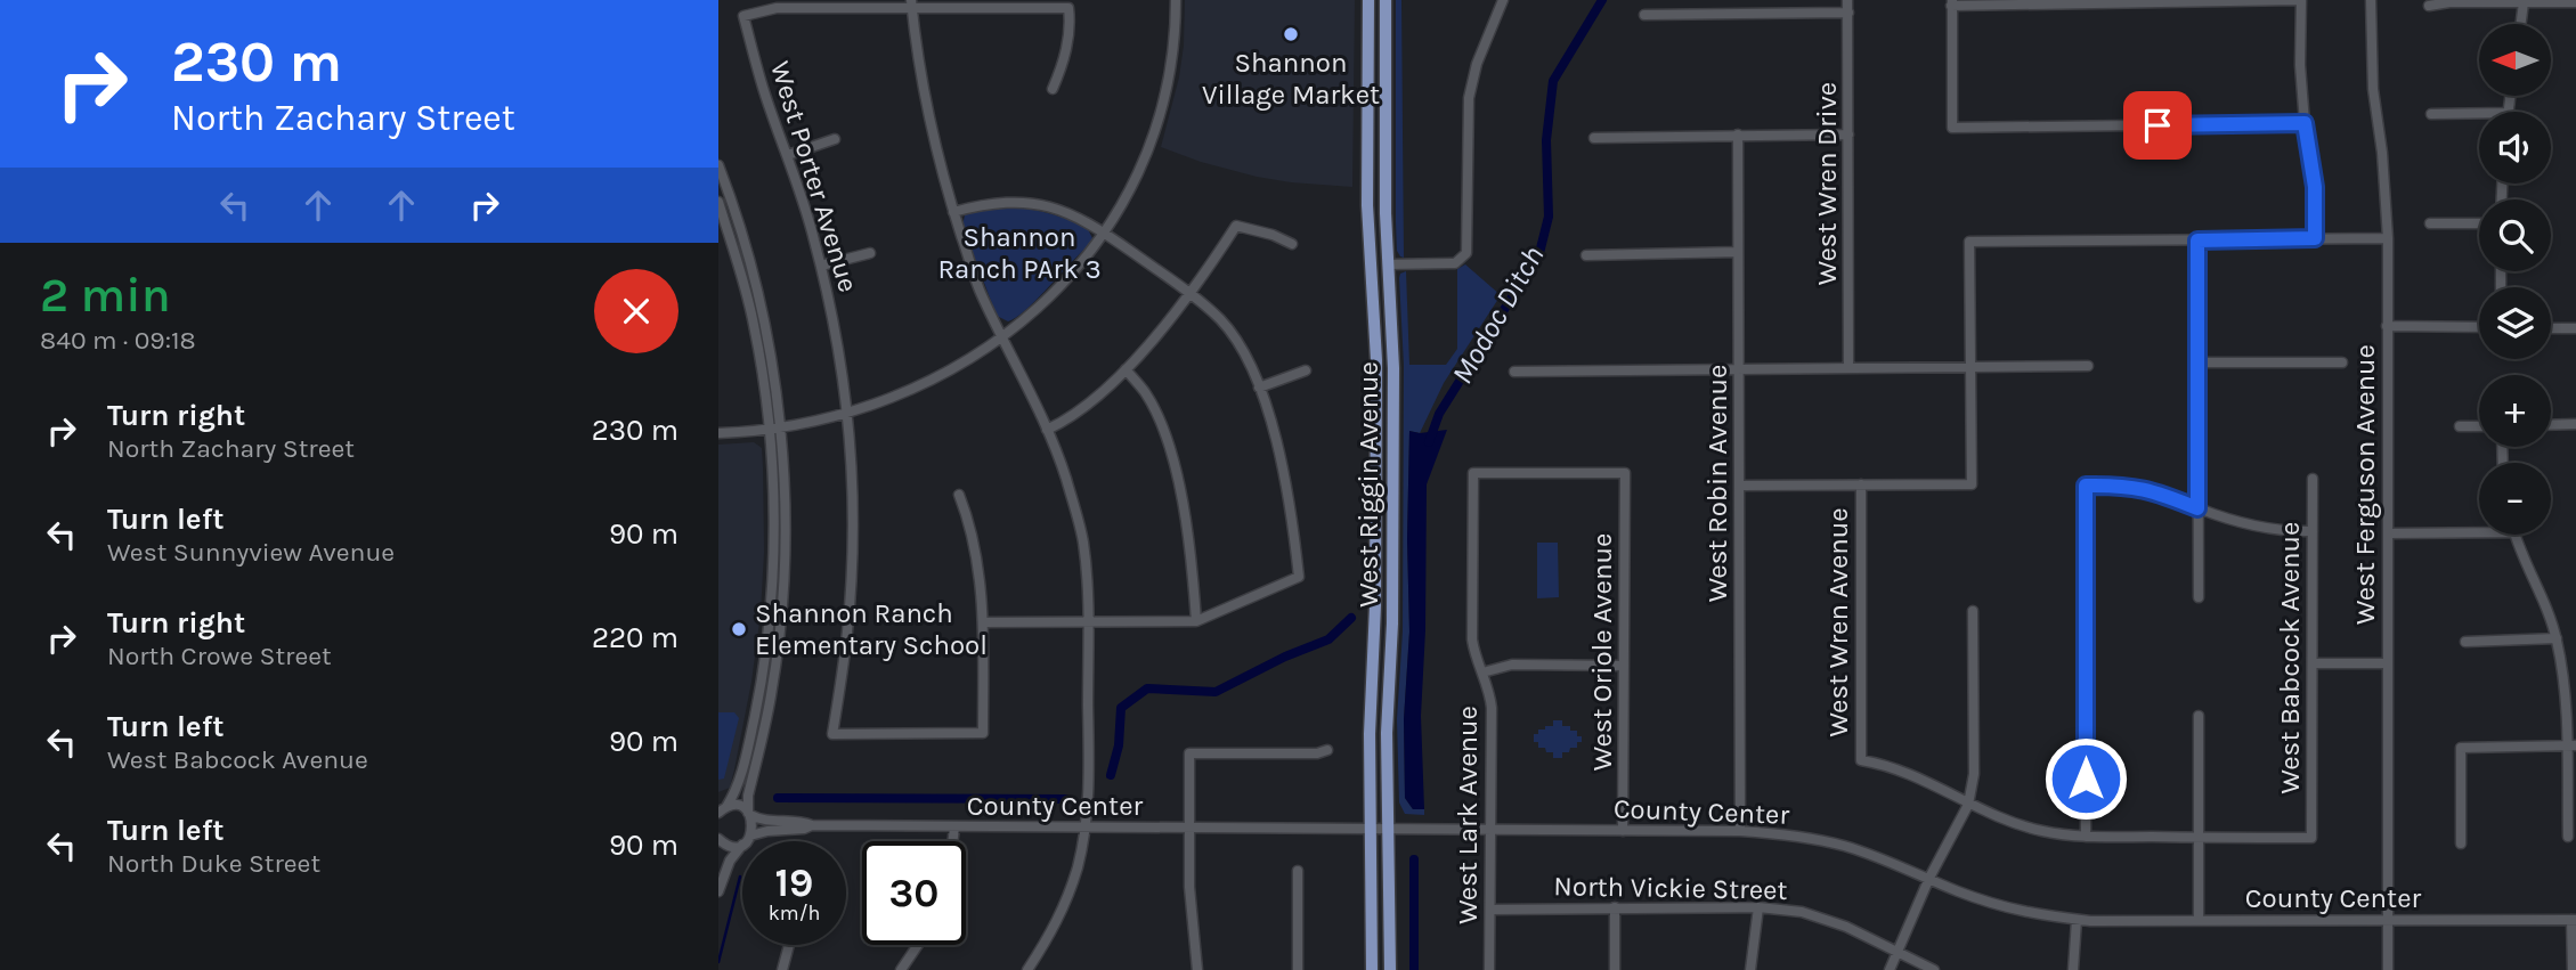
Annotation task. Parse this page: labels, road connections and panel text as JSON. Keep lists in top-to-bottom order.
{
  "streets": {
    "main road": ["West Riggin Avenue"],
    "street": [
      "West Porter Avenue",
      "West Wren Drive",
      "West Robin Avenue",
      "West Ferguson Avenue",
      "West Wren Avenue",
      "West Oriole Avenue",
      "West Babcock Avenue",
      "County Center",
      "West Lark Avenue",
      "North Vickie Street"
    ]
  },
  "crossings": [
    ["West Robin Avenue", "County Center"],
    ["West Riggin Avenue", "County Center"],
    ["West Ferguson Avenue", "County Center"],
    ["West Oriole Avenue", "County Center"],
    ["West Oriole Avenue", "West Lark Avenue"],
    ["County Center", "West Lark Avenue"],
    ["West Lark Avenue", "North Vickie Street"]
  ],
  "water": ["Modoc Ditch"],
  "parks": ["Shannon Ranch PArk 3"],
  "places": ["Shannon Village Market", "Shannon Ranch Elementary School"],
  "north": "left",
  "page": {
    "turn": ["230 m", "North Zachary Street"],
    "map_buttons": ["+", "−"],
    "heading": ["2 min", "840 m · 09:18"],
    "list": [
      {
        "name": "Turn right",
        "note": "North Zachary Street",
        "value": "230 m"
      },
      {
        "name": "Turn left",
        "note": "West Sunnyview Avenue",
        "value": "90 m"
      },
      {
        "name": "Turn right",
        "note": "North Crowe Street",
        "value": "220 m"
      },
      {
        "name": "Turn left",
        "note": "West Babcock Avenue",
        "value": "90 m"
      },
      {
        "name": "Turn left",
        "note": "North Duke Street",
        "value": "90 m"
      }
    ],
    "speed": "19 km/h",
    "limit": "30"
  }
}
